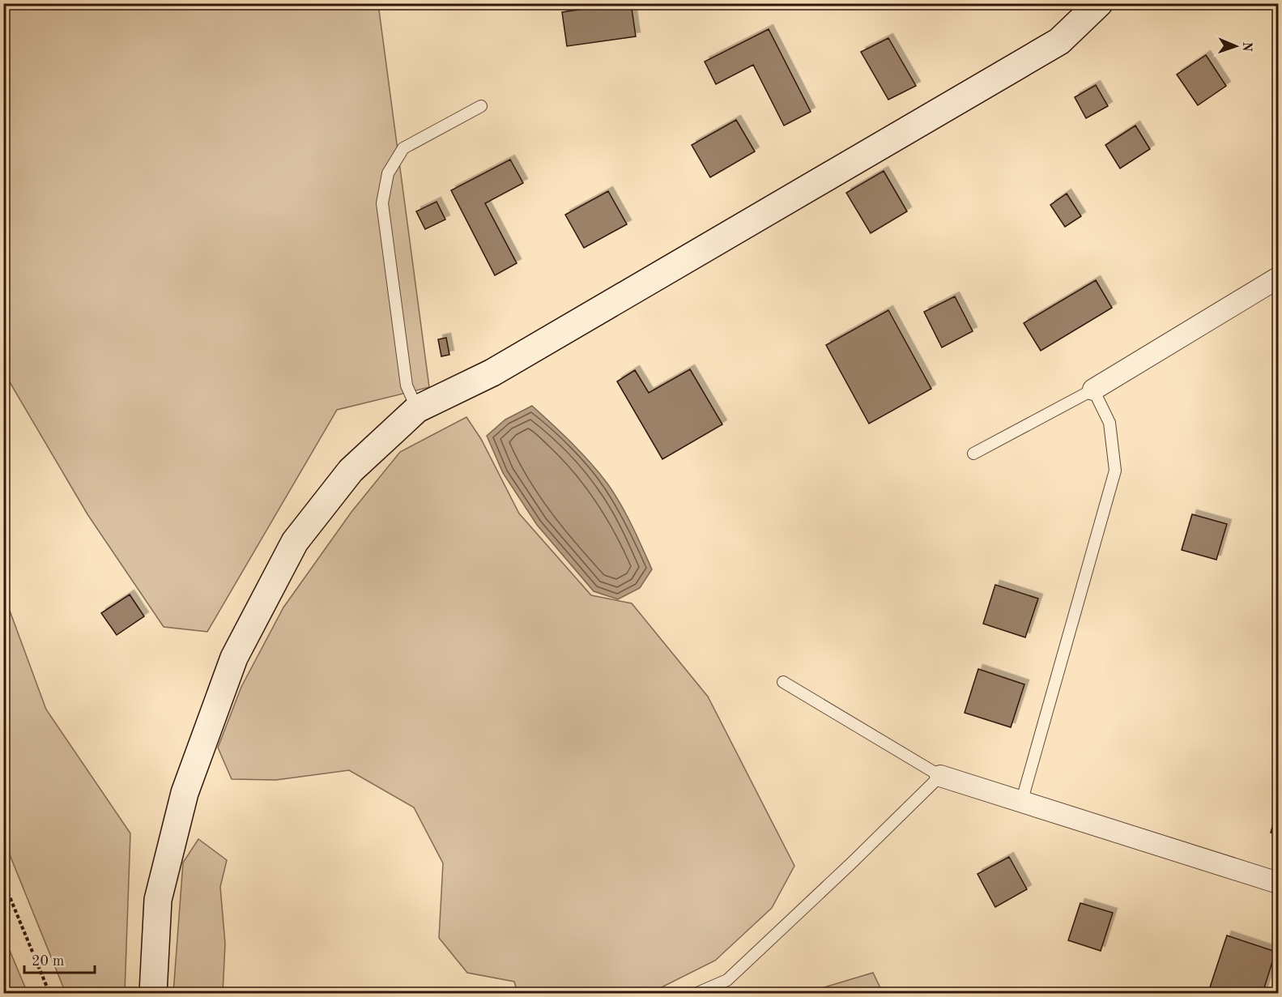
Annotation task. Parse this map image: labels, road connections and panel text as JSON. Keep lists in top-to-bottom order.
{
  "scale_bar": "20 m",
  "north": "right"
}
